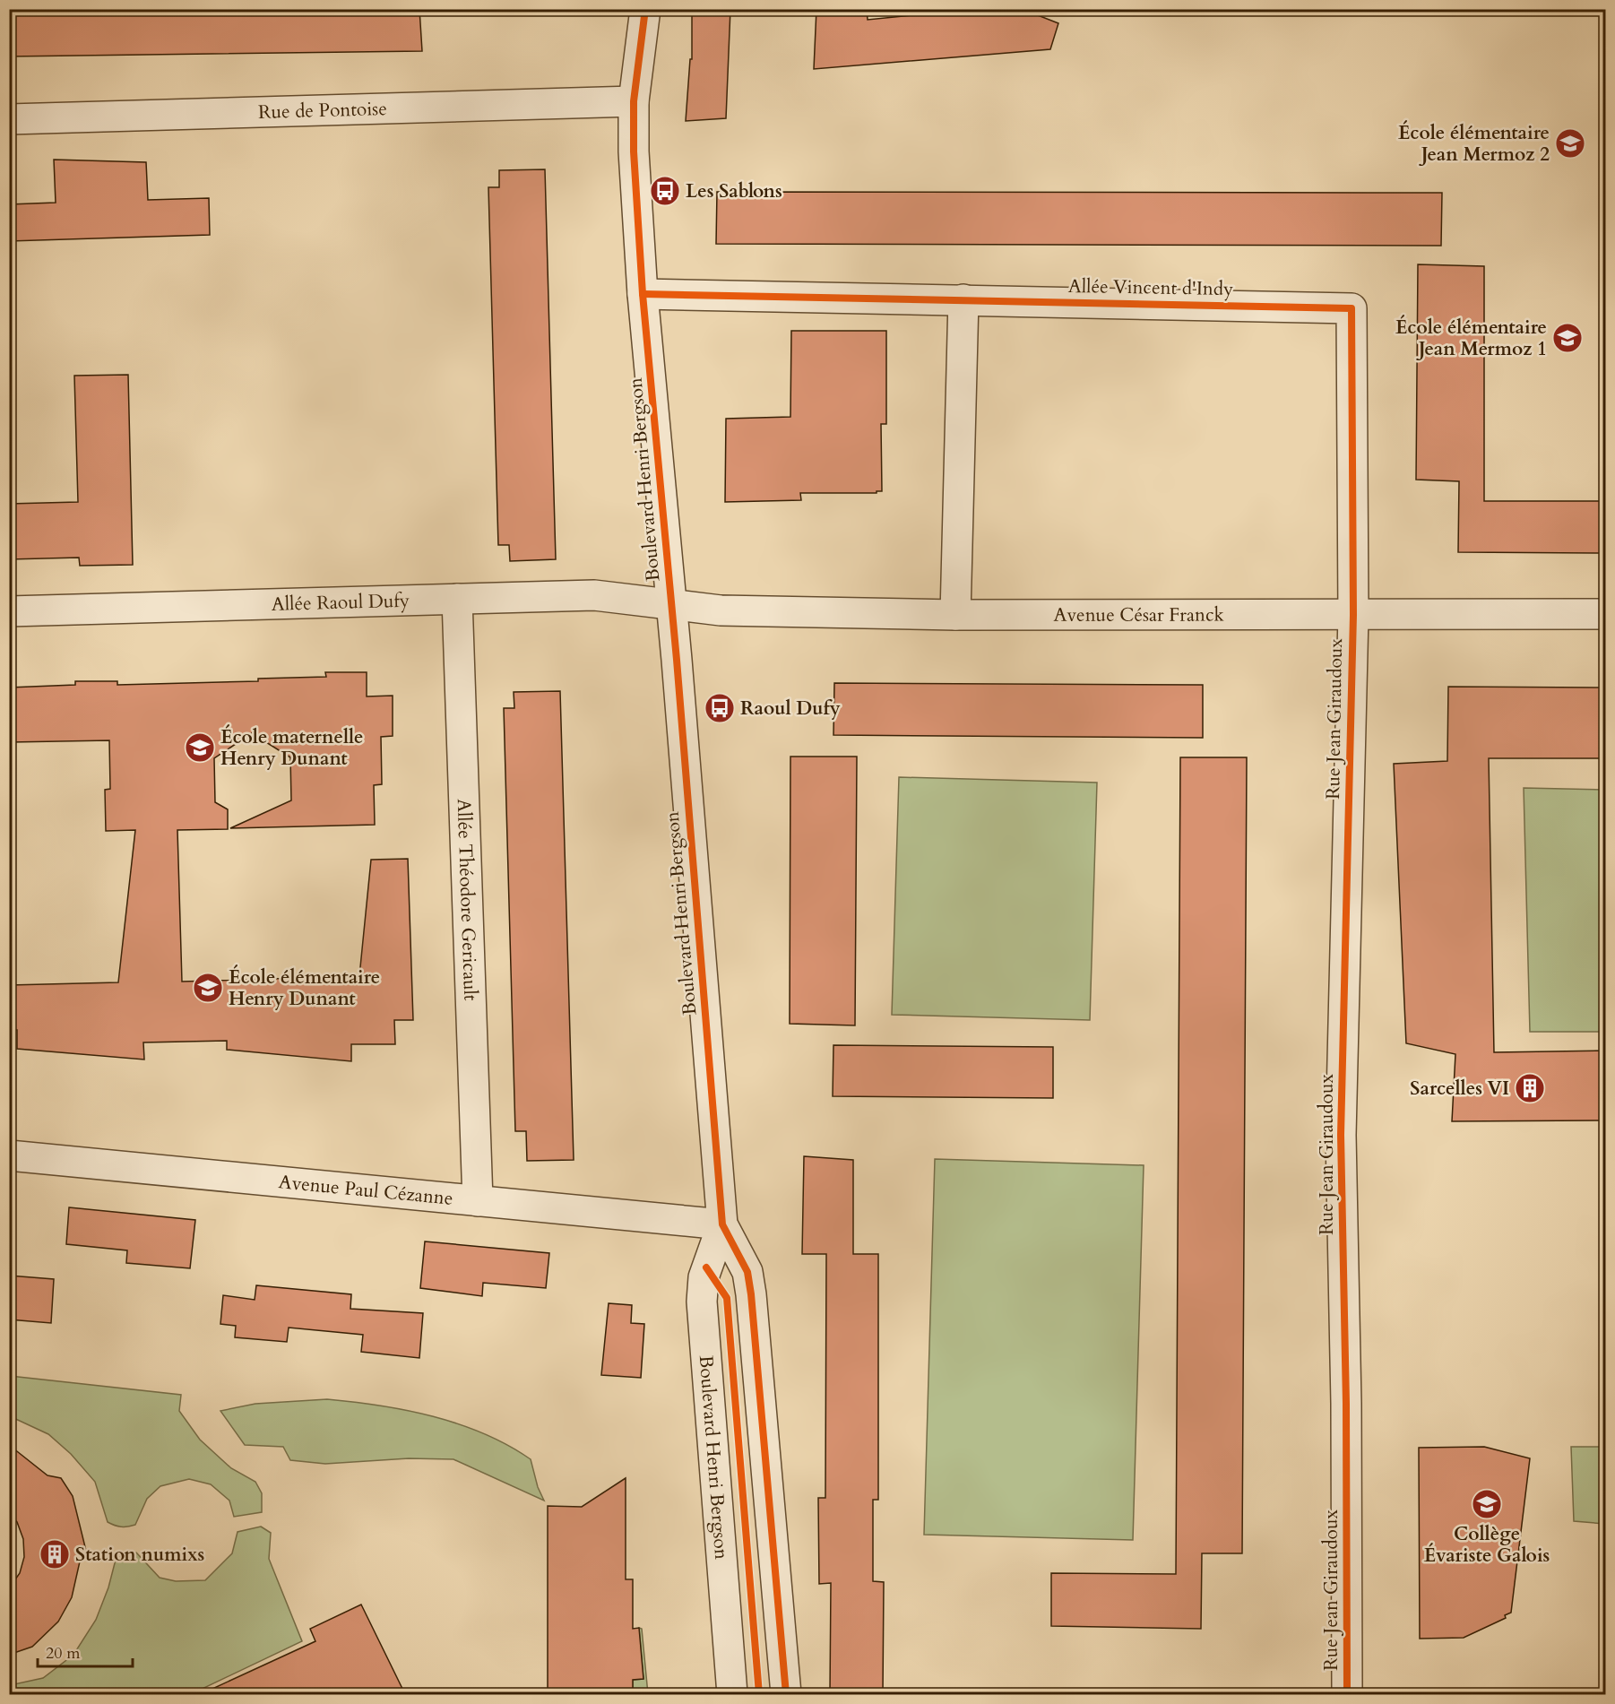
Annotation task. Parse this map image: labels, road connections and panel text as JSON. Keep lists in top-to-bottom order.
{
  "streets": {
    "street": [
      "Rue de Pontoise",
      "Allée Vincent d'Indy",
      "Boulevard Henri Bergson",
      "Allée Raoul Dufy",
      "Avenue César Franck",
      "Rue Jean Giraudoux",
      "Allée Théodore Gericault",
      "Avenue Paul Cézanne"
    ]
  },
  "crossings": [
    ["Rue de Pontoise", "Boulevard Henri Bergson"],
    ["Allée Vincent d'Indy", "Boulevard Henri Bergson"],
    ["Allée Vincent d'Indy", "Avenue César Franck"],
    ["Allée Vincent d'Indy", "Rue Jean Giraudoux"],
    ["Boulevard Henri Bergson", "Allée Raoul Dufy"],
    ["Boulevard Henri Bergson", "Avenue César Franck"],
    ["Boulevard Henri Bergson", "Avenue Paul Cézanne"],
    ["Allée Raoul Dufy", "Avenue César Franck"],
    ["Allée Raoul Dufy", "Allée Théodore Gericault"],
    ["Avenue César Franck", "Rue Jean Giraudoux"],
    ["Allée Théodore Gericault", "Avenue Paul Cézanne"]
  ],
  "places": {
    "school or university": [
      "École élémentaire Jean Mermoz 2",
      "École élémentaire Jean Mermoz 1",
      "École maternelle Henry Dunant",
      "École élémentaire Henry Dunant",
      "Collège Évariste Galois"
    ],
    "bus stop": ["Les Sablons", "Raoul Dufy"],
    "building": ["Sarcelles VI", "Station numixs"]
  },
  "scale_bar": "20 m"
}
